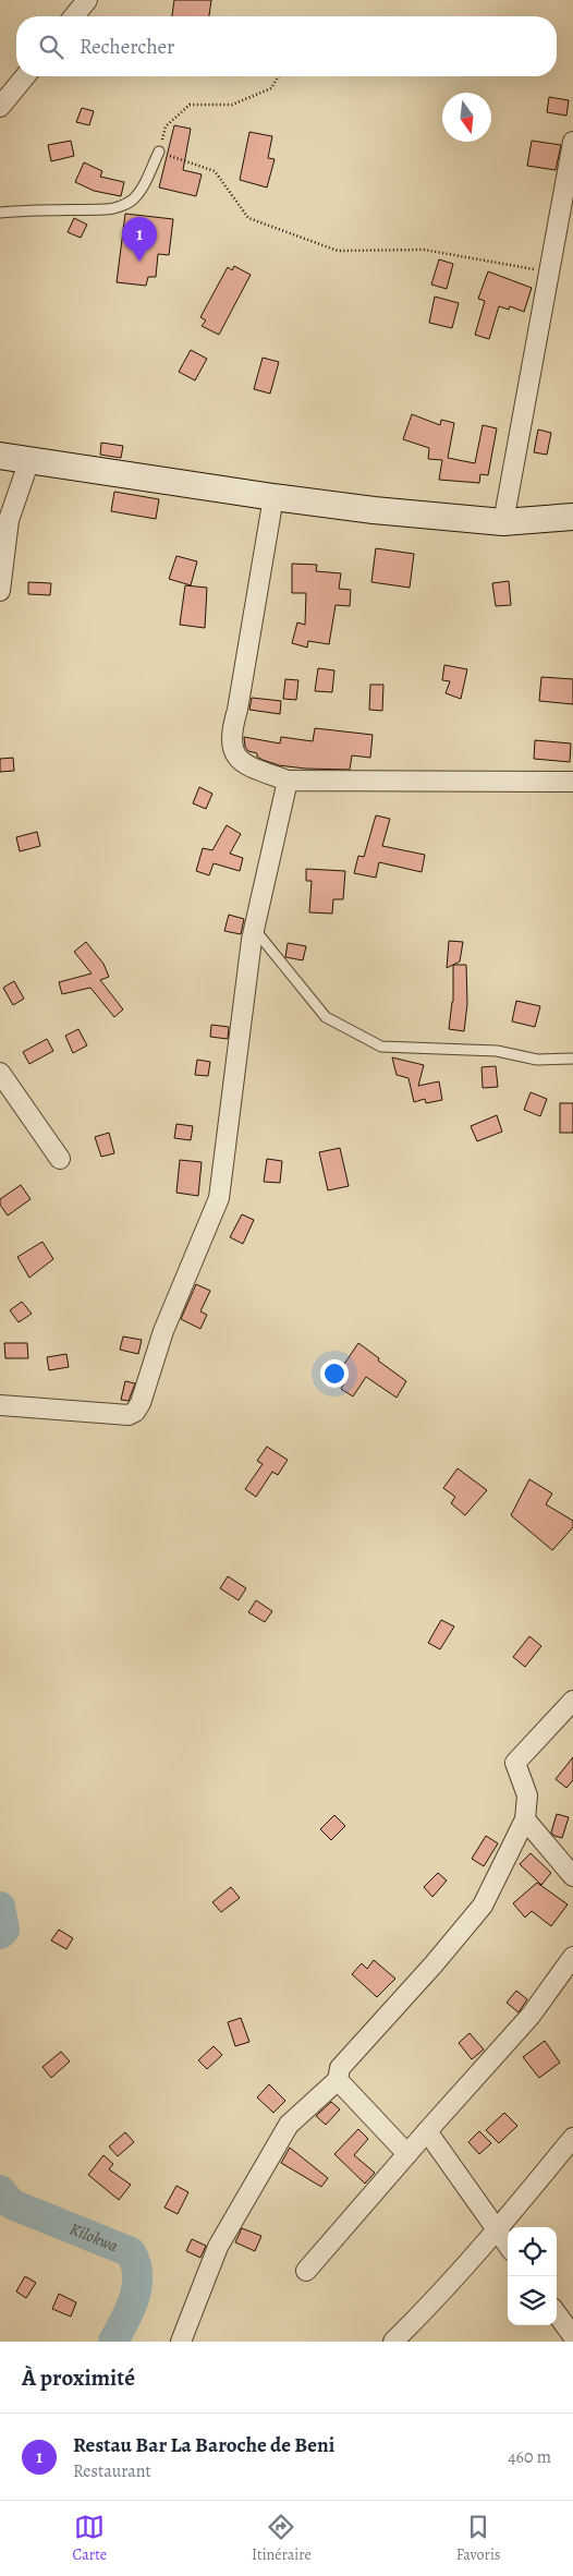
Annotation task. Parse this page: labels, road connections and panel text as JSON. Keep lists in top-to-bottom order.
{
  "water": ["Kilokwa"],
  "north": "bottom",
  "page": {
    "search": "Rechercher",
    "pins": "1",
    "heading": "À proximité",
    "list": [
      {
        "mark": "1",
        "name": "Restau Bar La Baroche de Beni",
        "note": "Restaurant",
        "value": "460 m"
      }
    ],
    "nav": ["Carte", "Itinéraire", "Favoris"]
  }
}
